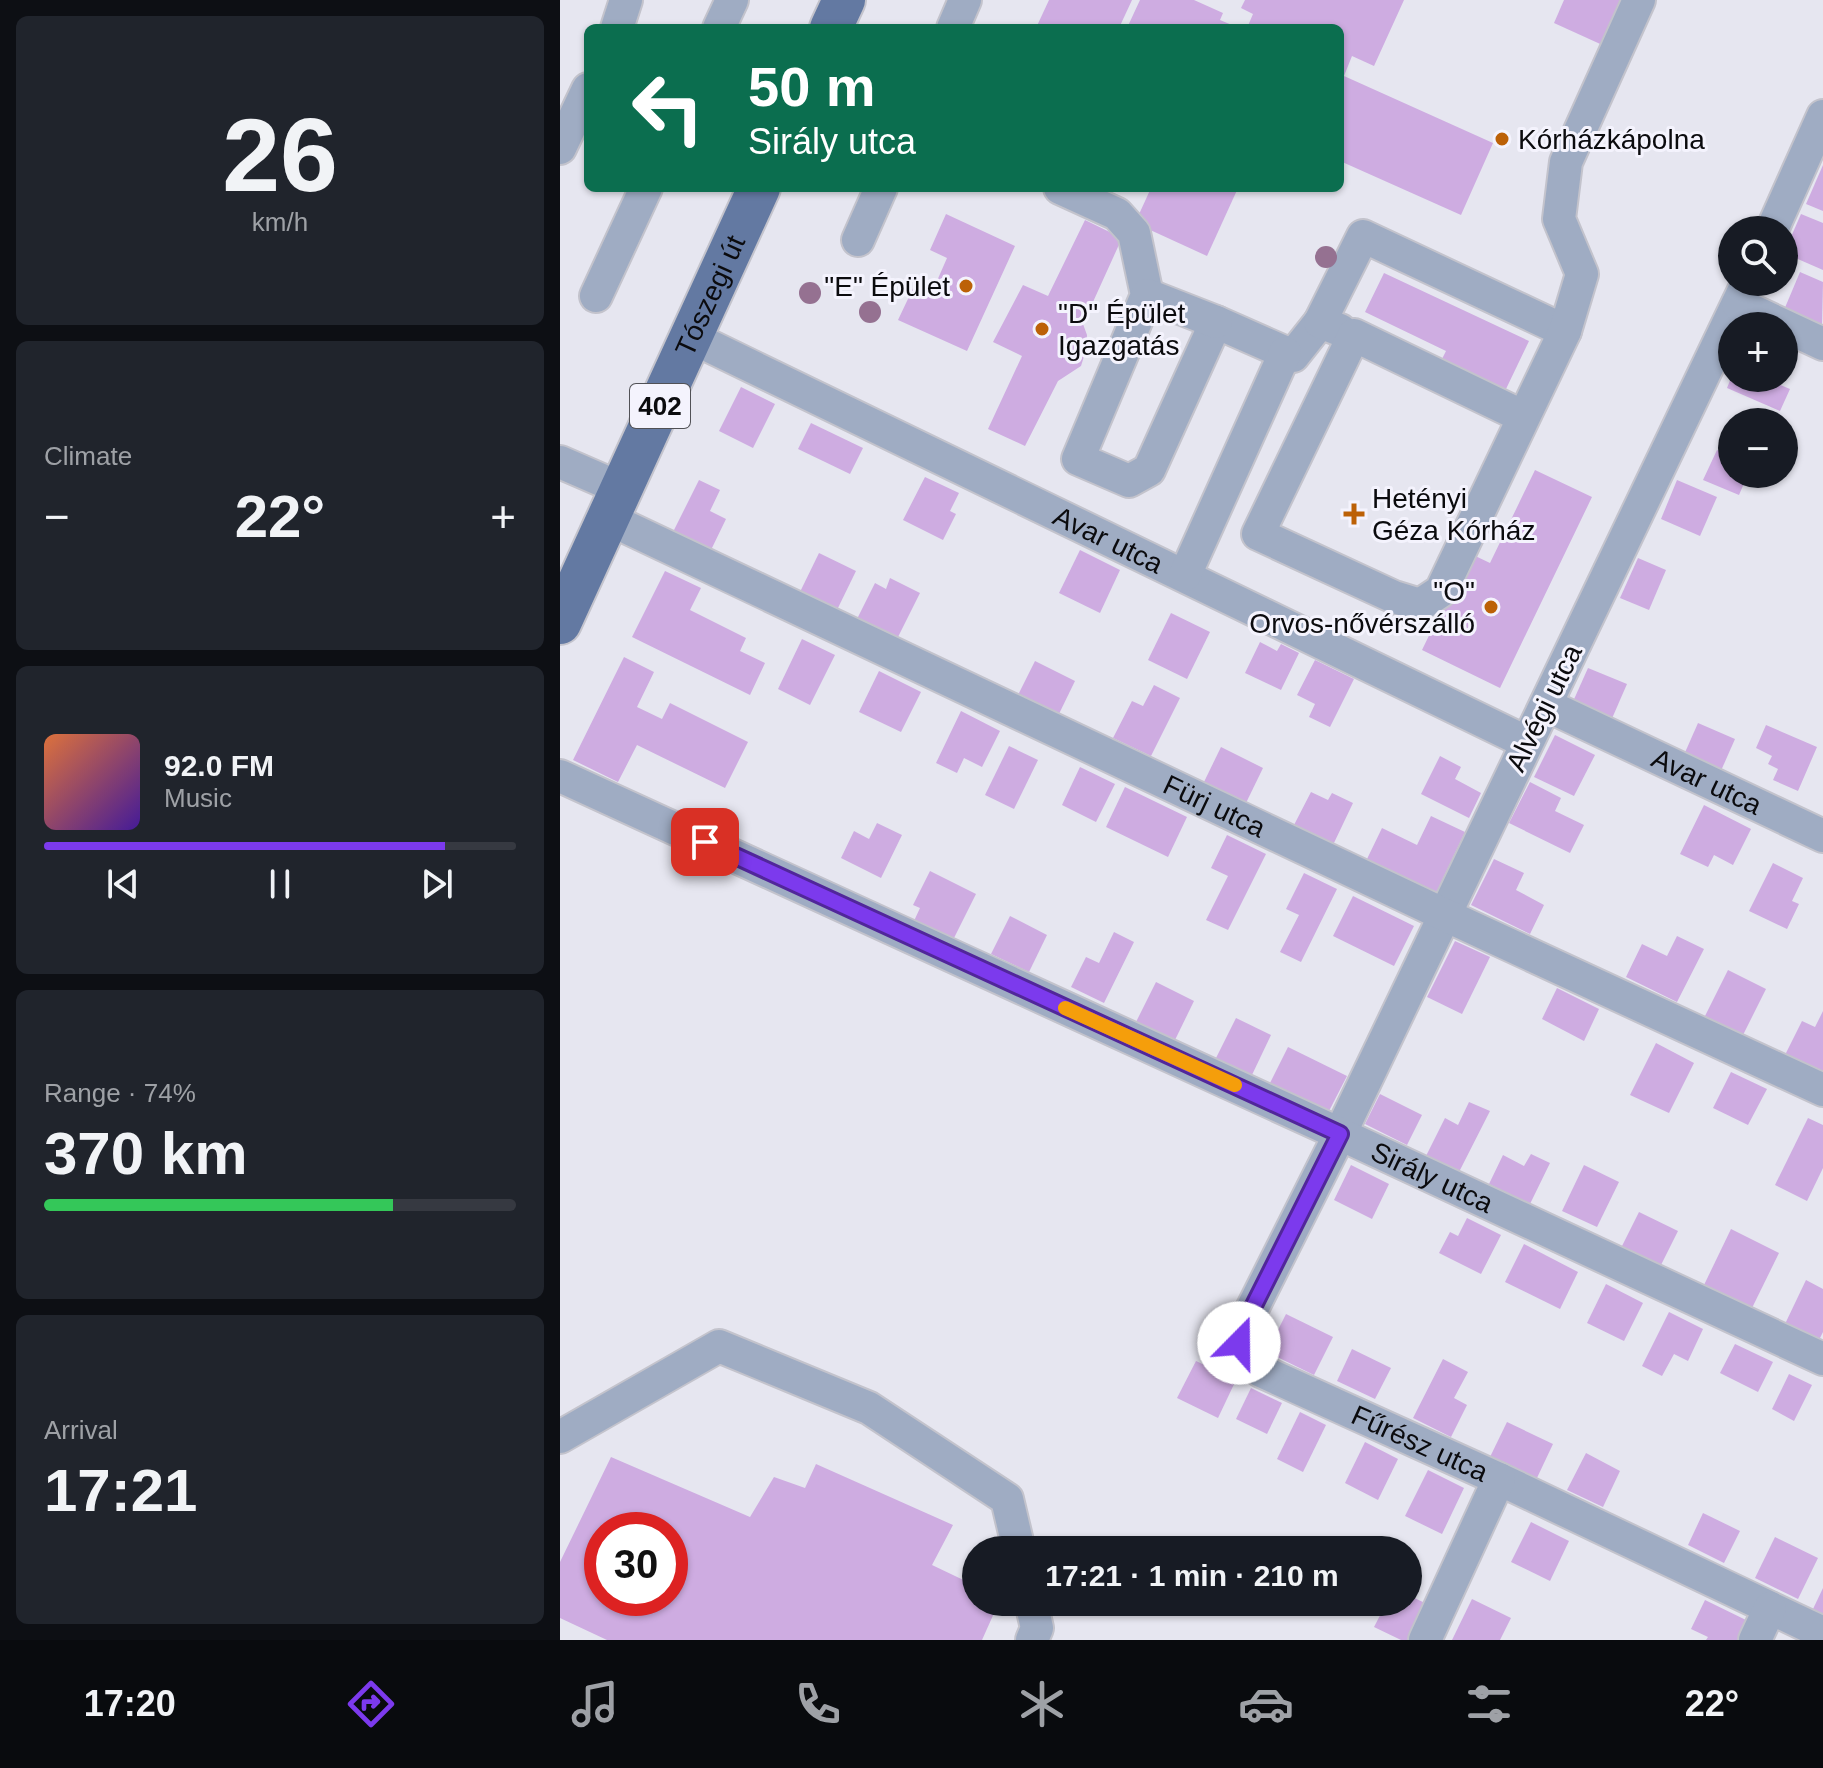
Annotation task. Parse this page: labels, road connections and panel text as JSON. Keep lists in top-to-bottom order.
{
  "streets": {
    "main road": ["Tószegi út", "402"],
    "street": [
      "Avar utca",
      "Alvégi utca",
      "Fürj utca",
      "Sirály utca",
      "Fűrész utca"
    ]
  },
  "crossings": [
    ["Tószegi út", "Avar utca"],
    ["Tószegi út", "Fürj utca"],
    ["Avar utca", "Alvégi utca"],
    ["Alvégi utca", "Fürj utca"],
    ["Alvégi utca", "Sirály utca"],
    ["Alvégi utca", "Fűrész utca"],
    ["Sirály utca", "Fűrész utca"]
  ],
  "places": {
    "other": [
      "Kórházkápolna",
      "\"E\" Épület",
      "\"D\" Épület Igazgatás",
      "\"O\" Orvos-nővérszálló"
    ],
    "health": ["Hetényi Géza Kórház"]
  },
  "page": {
    "tile": [
      ["26", "km/h"],
      "Climate",
      ["Range · 74%", "370 km"],
      ["Arrival", "17:21"]
    ],
    "turn": ["50 m", "Sirály utca"],
    "map_buttons": ["+", "−"],
    "heat": ["−", "22°", "+"],
    "song": ["92.0 FM", "Music"],
    "limit": "30",
    "trip": "17:21 · 1 min · 210 m",
    "tabs": ["17:20", "22°"]
  }
}
